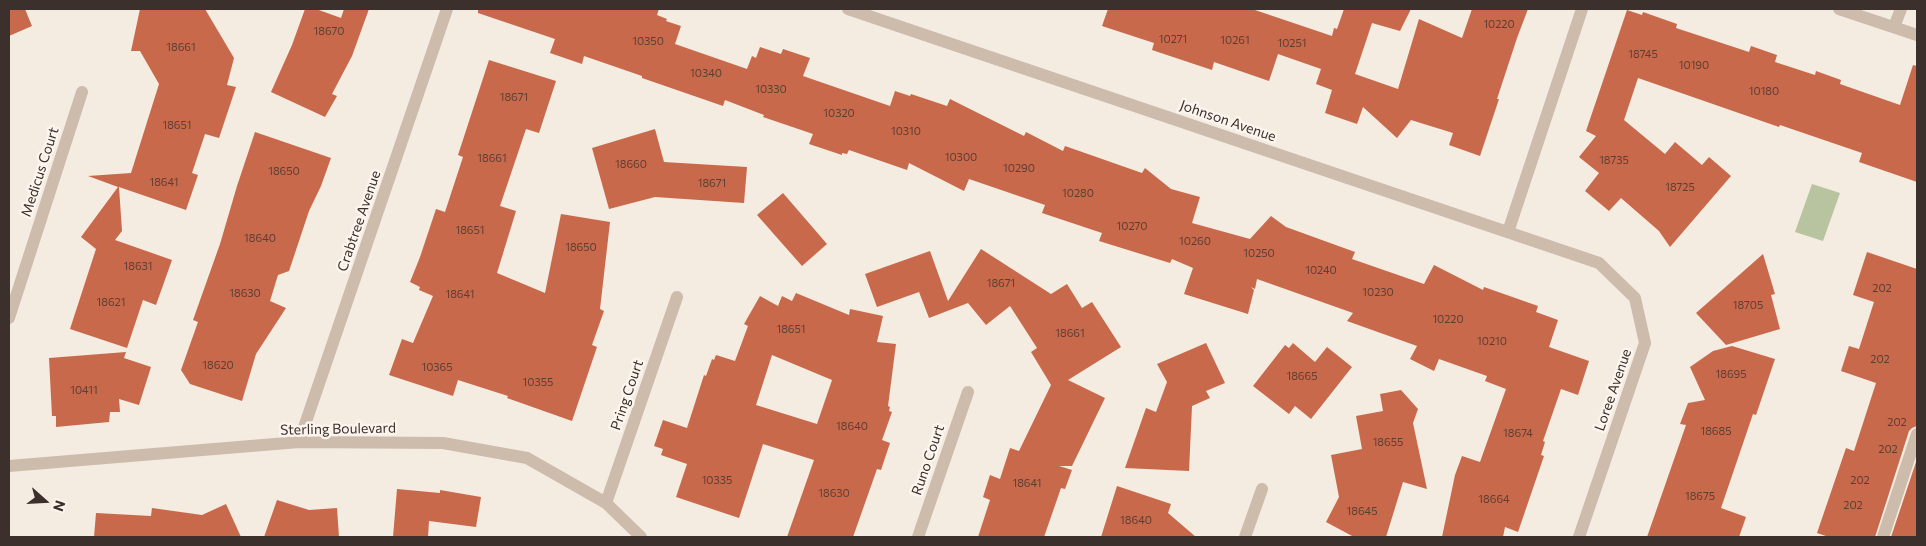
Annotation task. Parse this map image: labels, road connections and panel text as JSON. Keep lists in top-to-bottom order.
{
  "streets": {
    "street": [
      "Johnson Avenue",
      "Medicus Court",
      "Crabtree Avenue",
      "Loree Avenue",
      "Pring Court",
      "Sterling Boulevard",
      "Runo Court"
    ]
  },
  "crossings": [
    ["Johnson Avenue", "Loree Avenue"],
    ["Crabtree Avenue", "Sterling Boulevard"],
    ["Pring Court", "Sterling Boulevard"]
  ],
  "house_numbers": [
    "10220",
    "18670",
    "10271",
    "10261",
    "10350",
    "10251",
    "18661",
    "18745",
    "10190",
    "10340",
    "10330",
    "10180",
    "18671",
    "10320",
    "18651",
    "10310",
    "10300",
    "18661",
    "18735",
    "18660",
    "10290",
    "18650",
    "18641",
    "18671",
    "18725",
    "10280",
    "10270",
    "18651",
    "18640",
    "10260",
    "18650",
    "10250",
    "18631",
    "10240",
    "18671",
    "202",
    "10230",
    "18630",
    "18641",
    "18621",
    "18705",
    "10220",
    "18651",
    "18661",
    "10210",
    "202",
    "18620",
    "10365",
    "18695",
    "18665",
    "10355",
    "10411",
    "202",
    "18640",
    "18685",
    "18674",
    "18655",
    "202",
    "10335",
    "202",
    "18641",
    "18630",
    "18675",
    "18664",
    "202",
    "18645",
    "18640"
  ],
  "north": "right"
}
